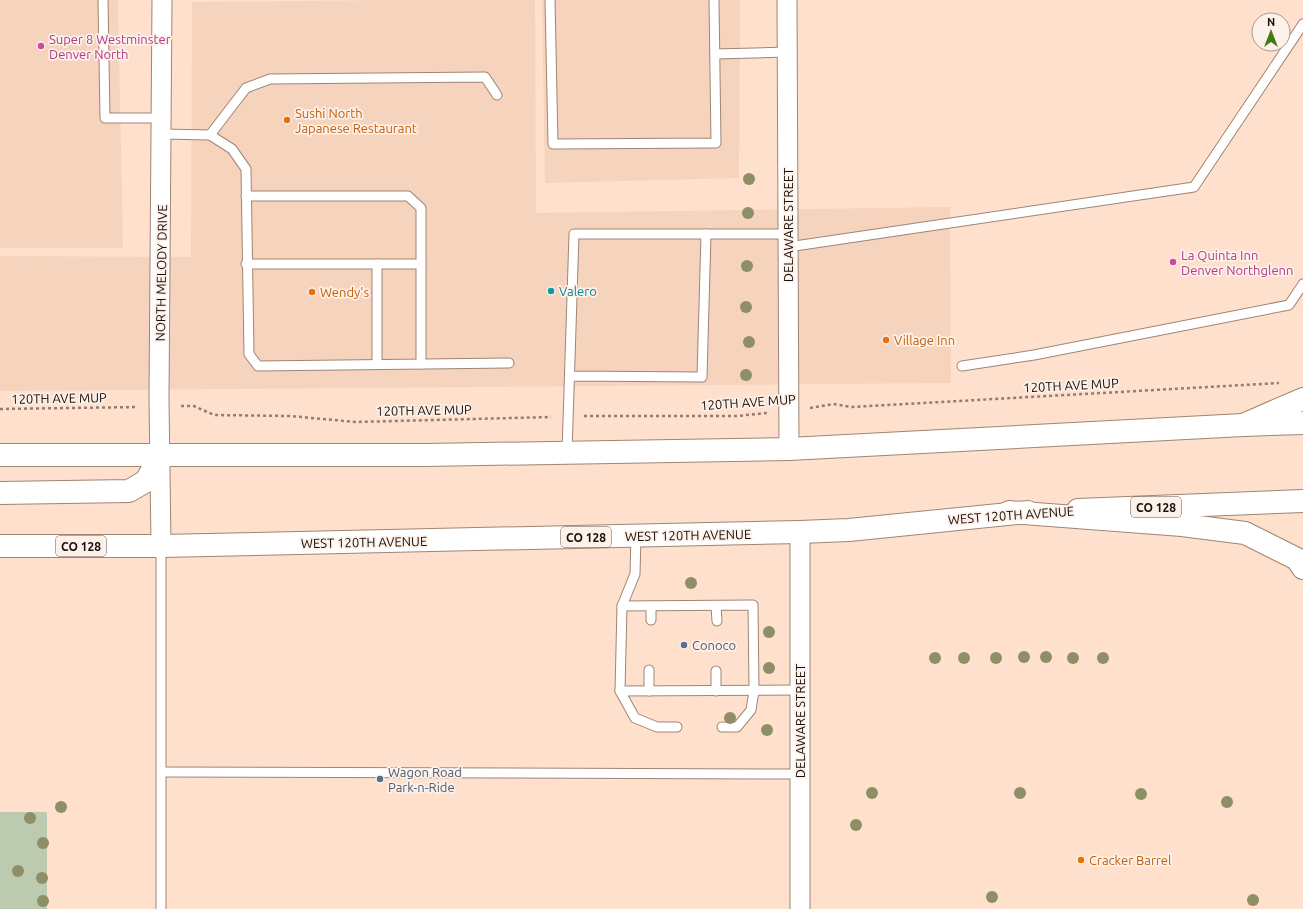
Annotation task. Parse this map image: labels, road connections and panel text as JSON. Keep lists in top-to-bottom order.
{
  "streets": {
    "main road": ["CO 128", "WEST 120TH AVENUE"],
    "street": ["DELAWARE STREET", "NORTH MELODY DRIVE"],
    "path": ["120TH AVE MUP"]
  },
  "crossings": [
    ["DELAWARE STREET", "120TH AVE MUP"],
    ["DELAWARE STREET", "WEST 120TH AVENUE"],
    ["NORTH MELODY DRIVE", "WEST 120TH AVENUE"]
  ],
  "places": [
    "Super 8 Westminster Denver North",
    "Sushi North Japanese Restaurant",
    "La Quinta Inn Denver Northglenn",
    "Valero",
    "Wendy's",
    "Village Inn",
    "Conoco",
    "Wagon Road Park-n-Ride",
    "Cracker Barrel"
  ],
  "north": "top"
}
